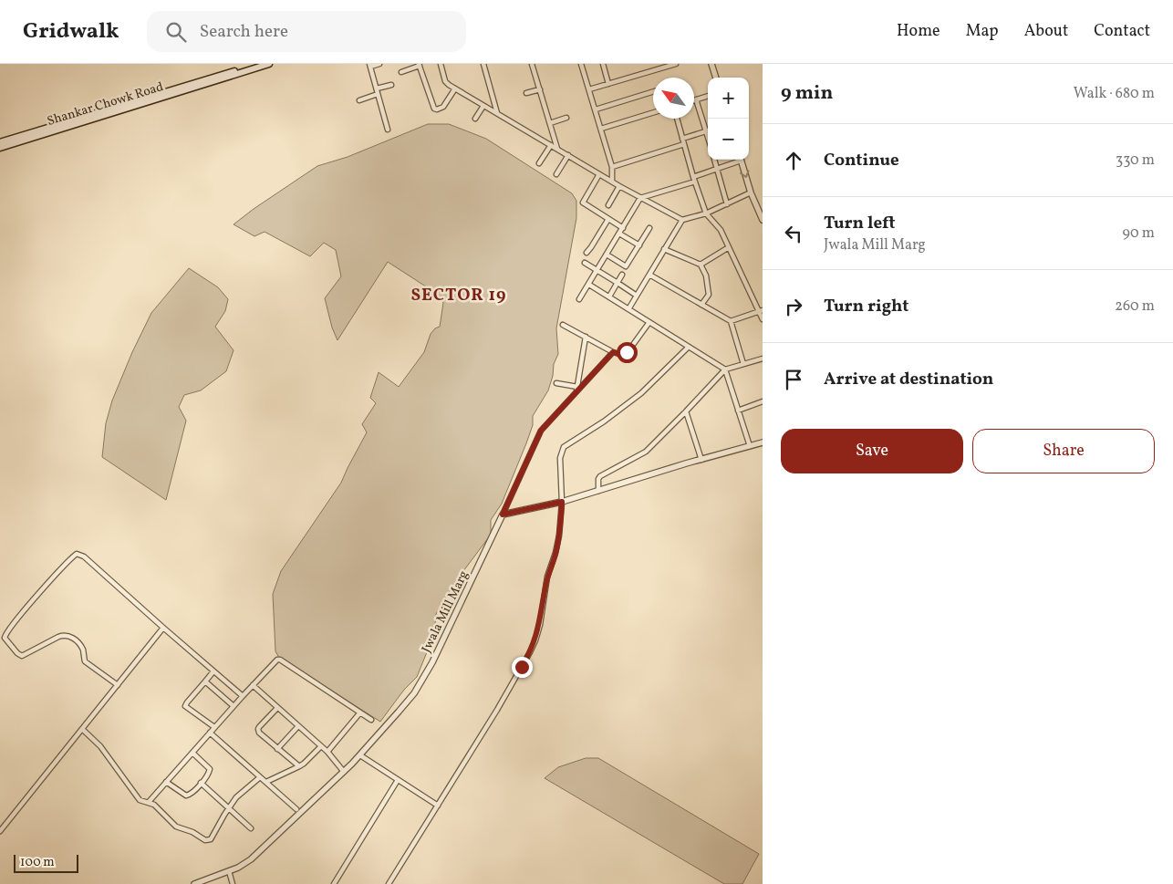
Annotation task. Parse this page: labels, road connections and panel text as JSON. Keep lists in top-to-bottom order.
{
  "streets": {
    "main road": ["Shankar Chowk Road"],
    "street": ["Jwala Mill Marg"]
  },
  "districts": ["SECTOR 19"],
  "scale_bar": "100 m",
  "north": "top left",
  "page": {
    "header": "Gridwalk",
    "search": "Search here",
    "nav": [
      "Home",
      "Map",
      "About",
      "Contact"
    ],
    "heading": ["9 min", "Walk · 680 m"],
    "map_buttons": ["+", "−"],
    "list": [
      ["Continue", "330 m"],
      ["Turn left", "Jwala Mill Marg", "90 m"],
      ["Turn right", "260 m"],
      "Arrive at destination"
    ],
    "buttons": ["Save", "Share"],
    "scale": "100 m"
  }
}
